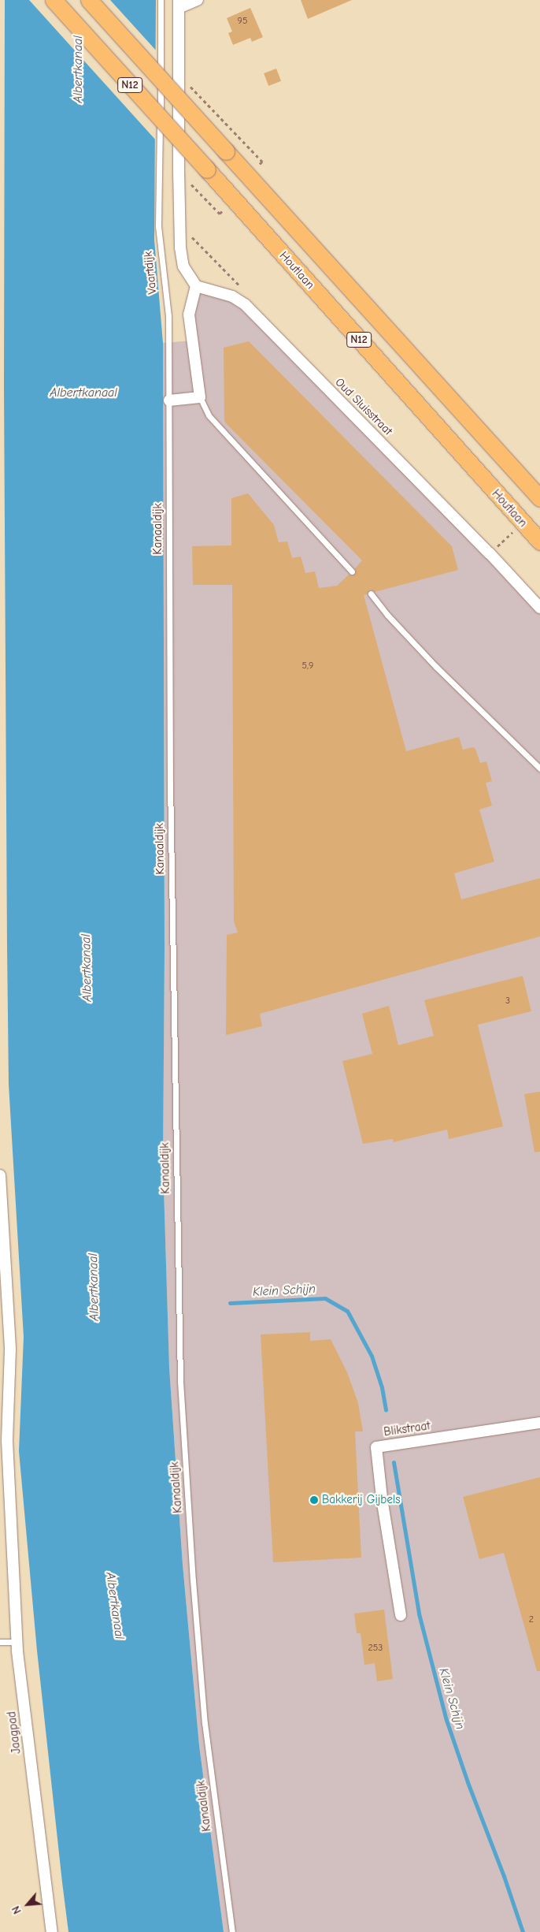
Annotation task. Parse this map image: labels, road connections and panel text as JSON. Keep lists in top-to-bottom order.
{
  "streets": {
    "main road": ["N12", "Houtlaan"],
    "street": ["Oud Sluisstraat", "Blikstraat", "Jaagpad"],
    "lane": ["Vaartdijk", "Kanaaldijk"]
  },
  "crossings": [
    ["Vaartdijk", "Kanaaldijk"]
  ],
  "water": ["Albertkanaal", "Klein Schijn"],
  "places": ["Bakkerij Gijbels"],
  "house_numbers": [
    "95",
    "5,9",
    "3",
    "2",
    "253"
  ],
  "north": "bottom left"
}
